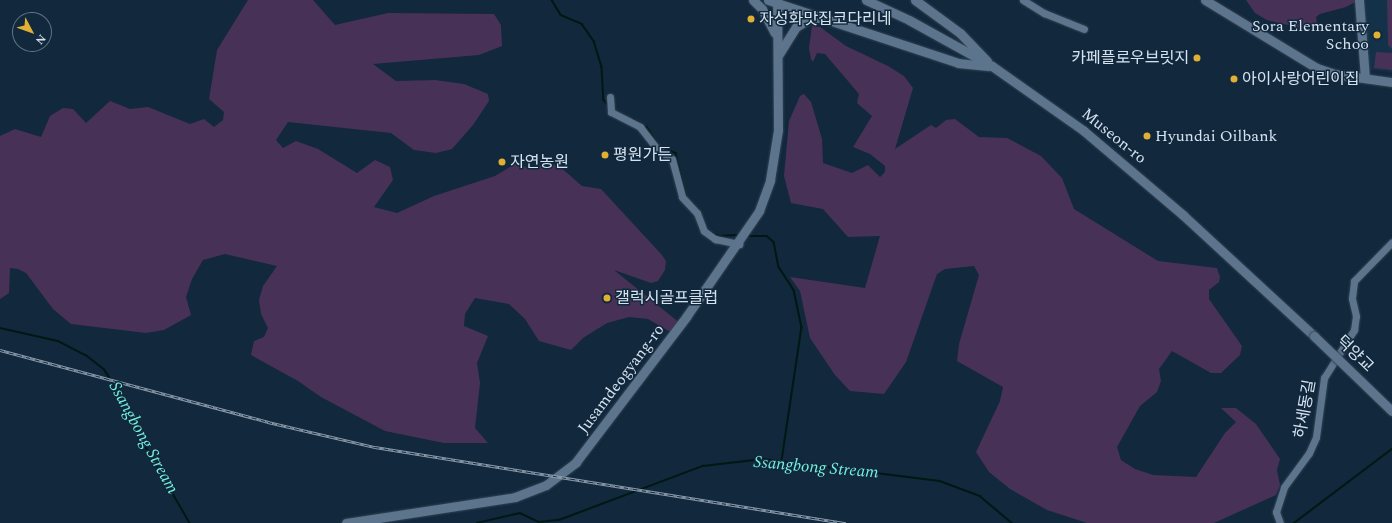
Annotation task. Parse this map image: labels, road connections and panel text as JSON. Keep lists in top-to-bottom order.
{
  "streets": {
    "street": [
      "Museon-ro",
      "덕양교",
      "Jusamdeogyang-ro",
      "하세동길"
    ]
  },
  "crossings": [
    ["Museon-ro", "덕양교"]
  ],
  "water": ["Ssangbong Stream"],
  "places": [
    "자성화맛집코다리네",
    "Sora Elementary Schoo",
    "카페플로우브릿지",
    "아이사랑어린이집",
    "Hyundai Oilbank",
    "평원가든",
    "자연농원",
    "갤럭시골프클럽"
  ],
  "north": "bottom right"
}
